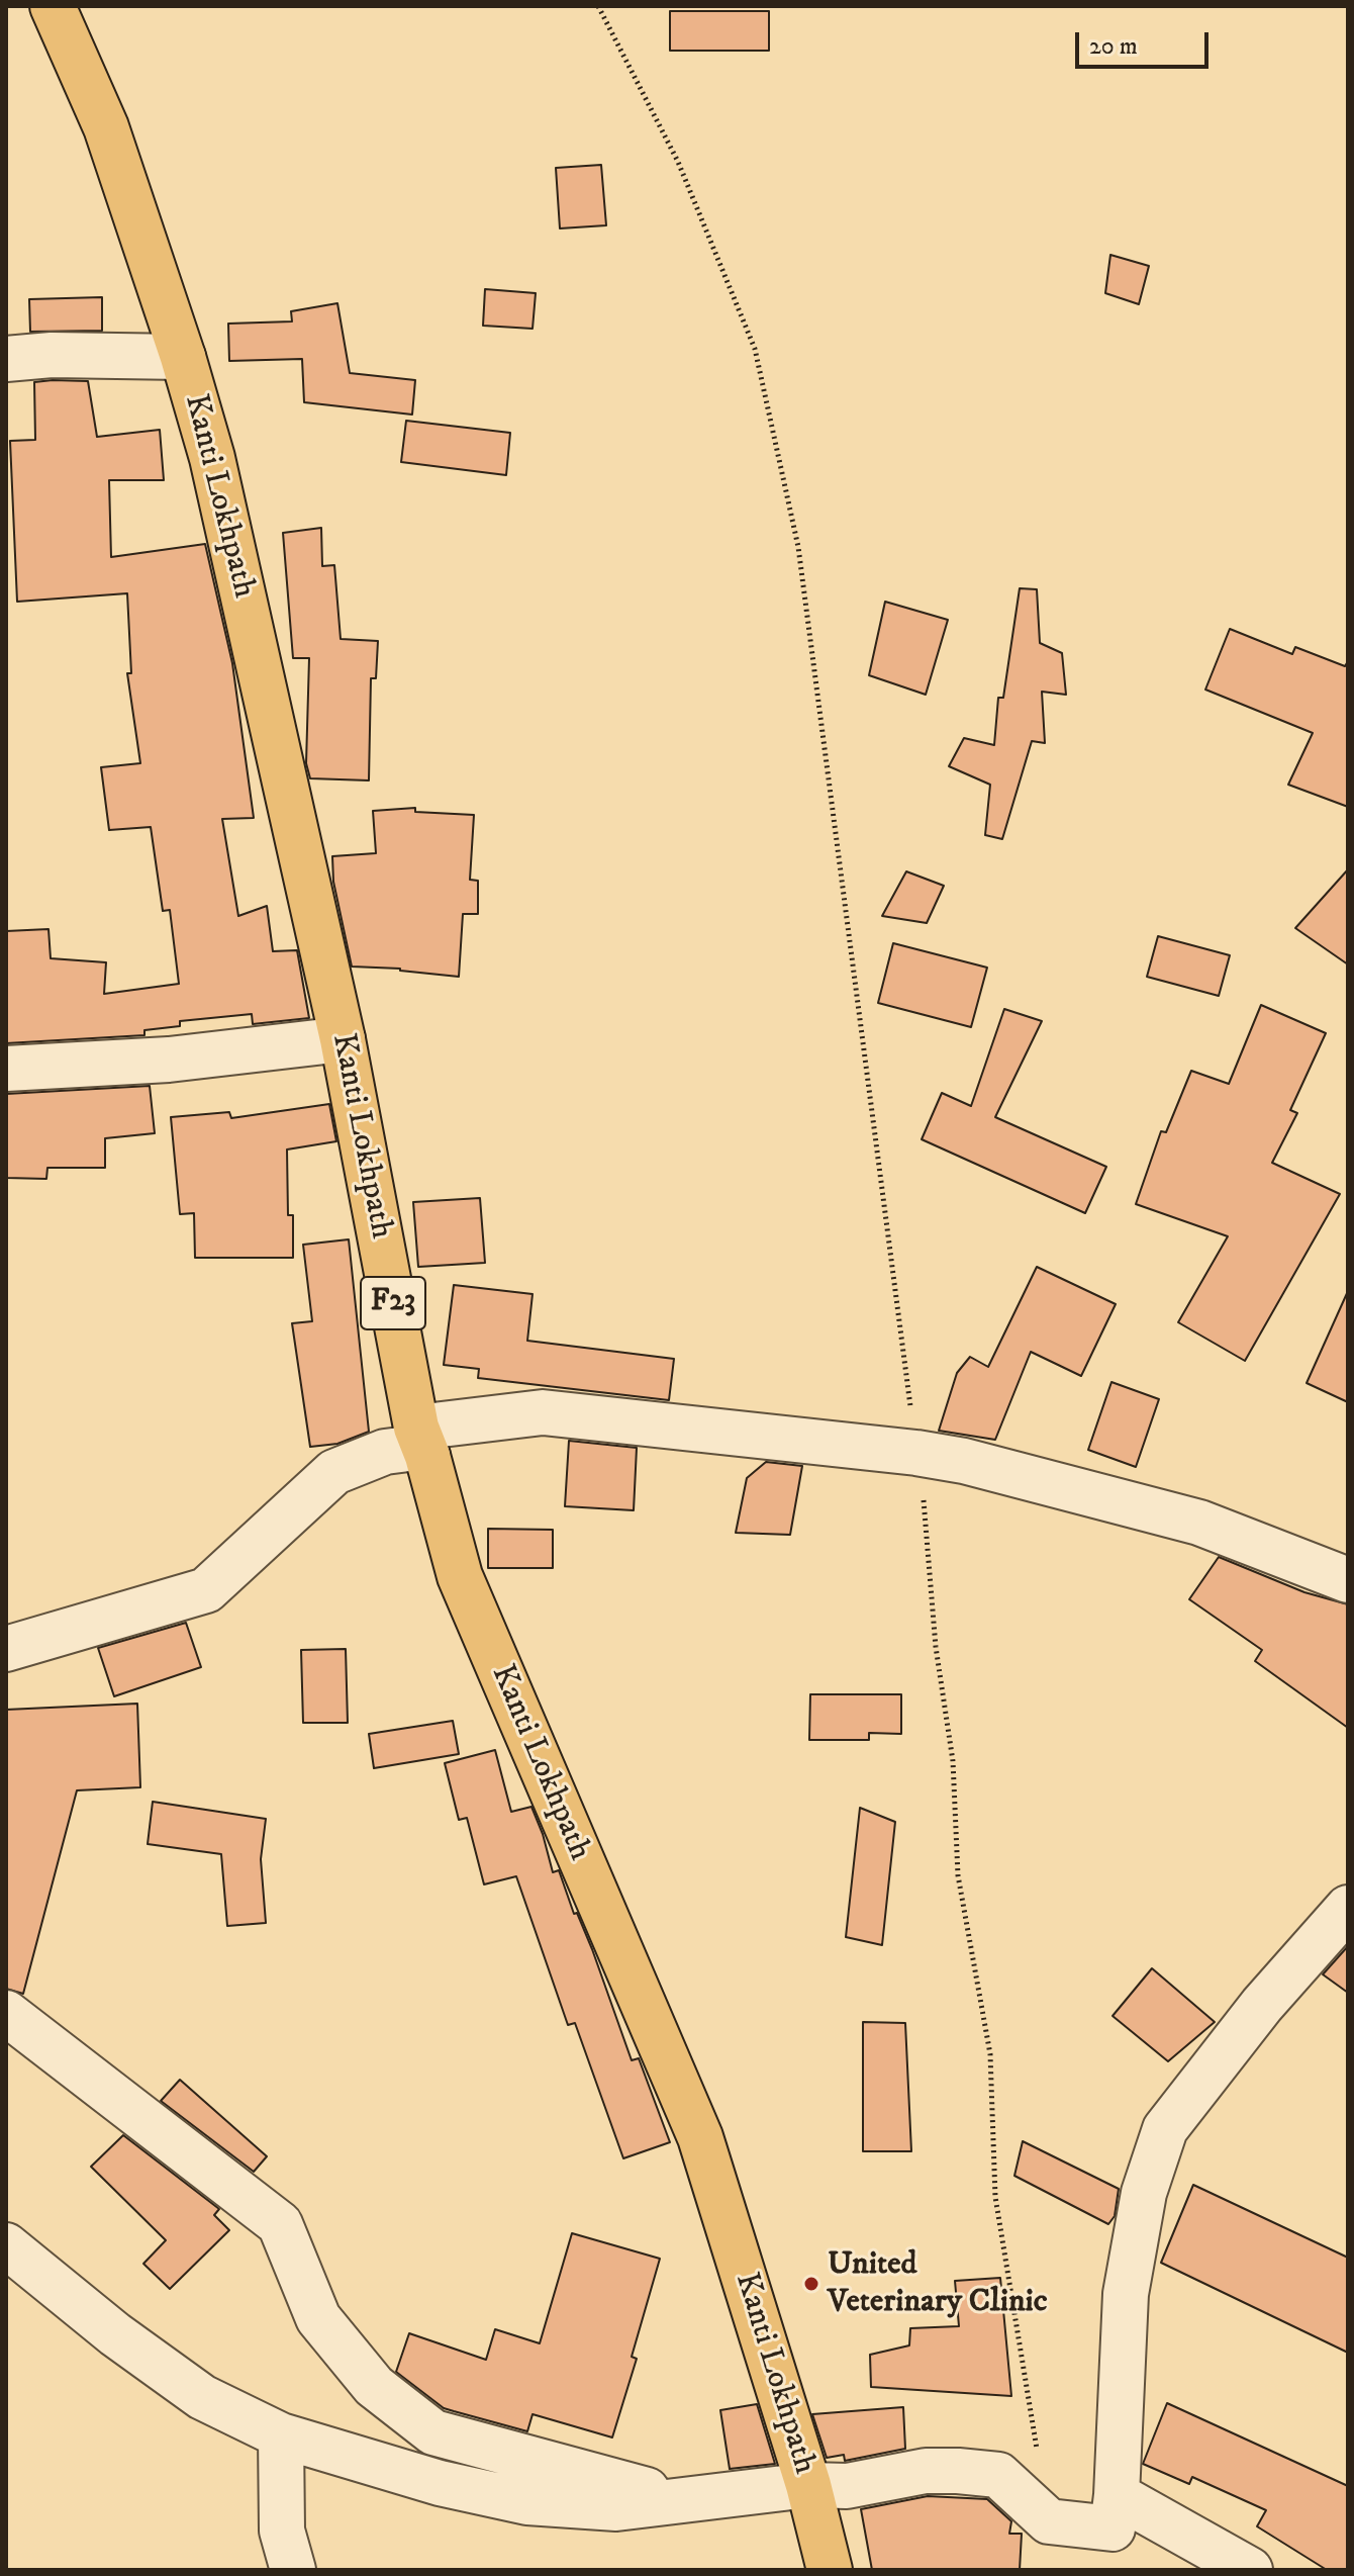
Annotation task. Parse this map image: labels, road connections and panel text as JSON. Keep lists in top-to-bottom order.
{
  "streets": {
    "main road": ["Kanti Lokhpath", "F23"]
  },
  "places": ["United Veterinary Clinic"],
  "scale_bar": "20 m"
}
